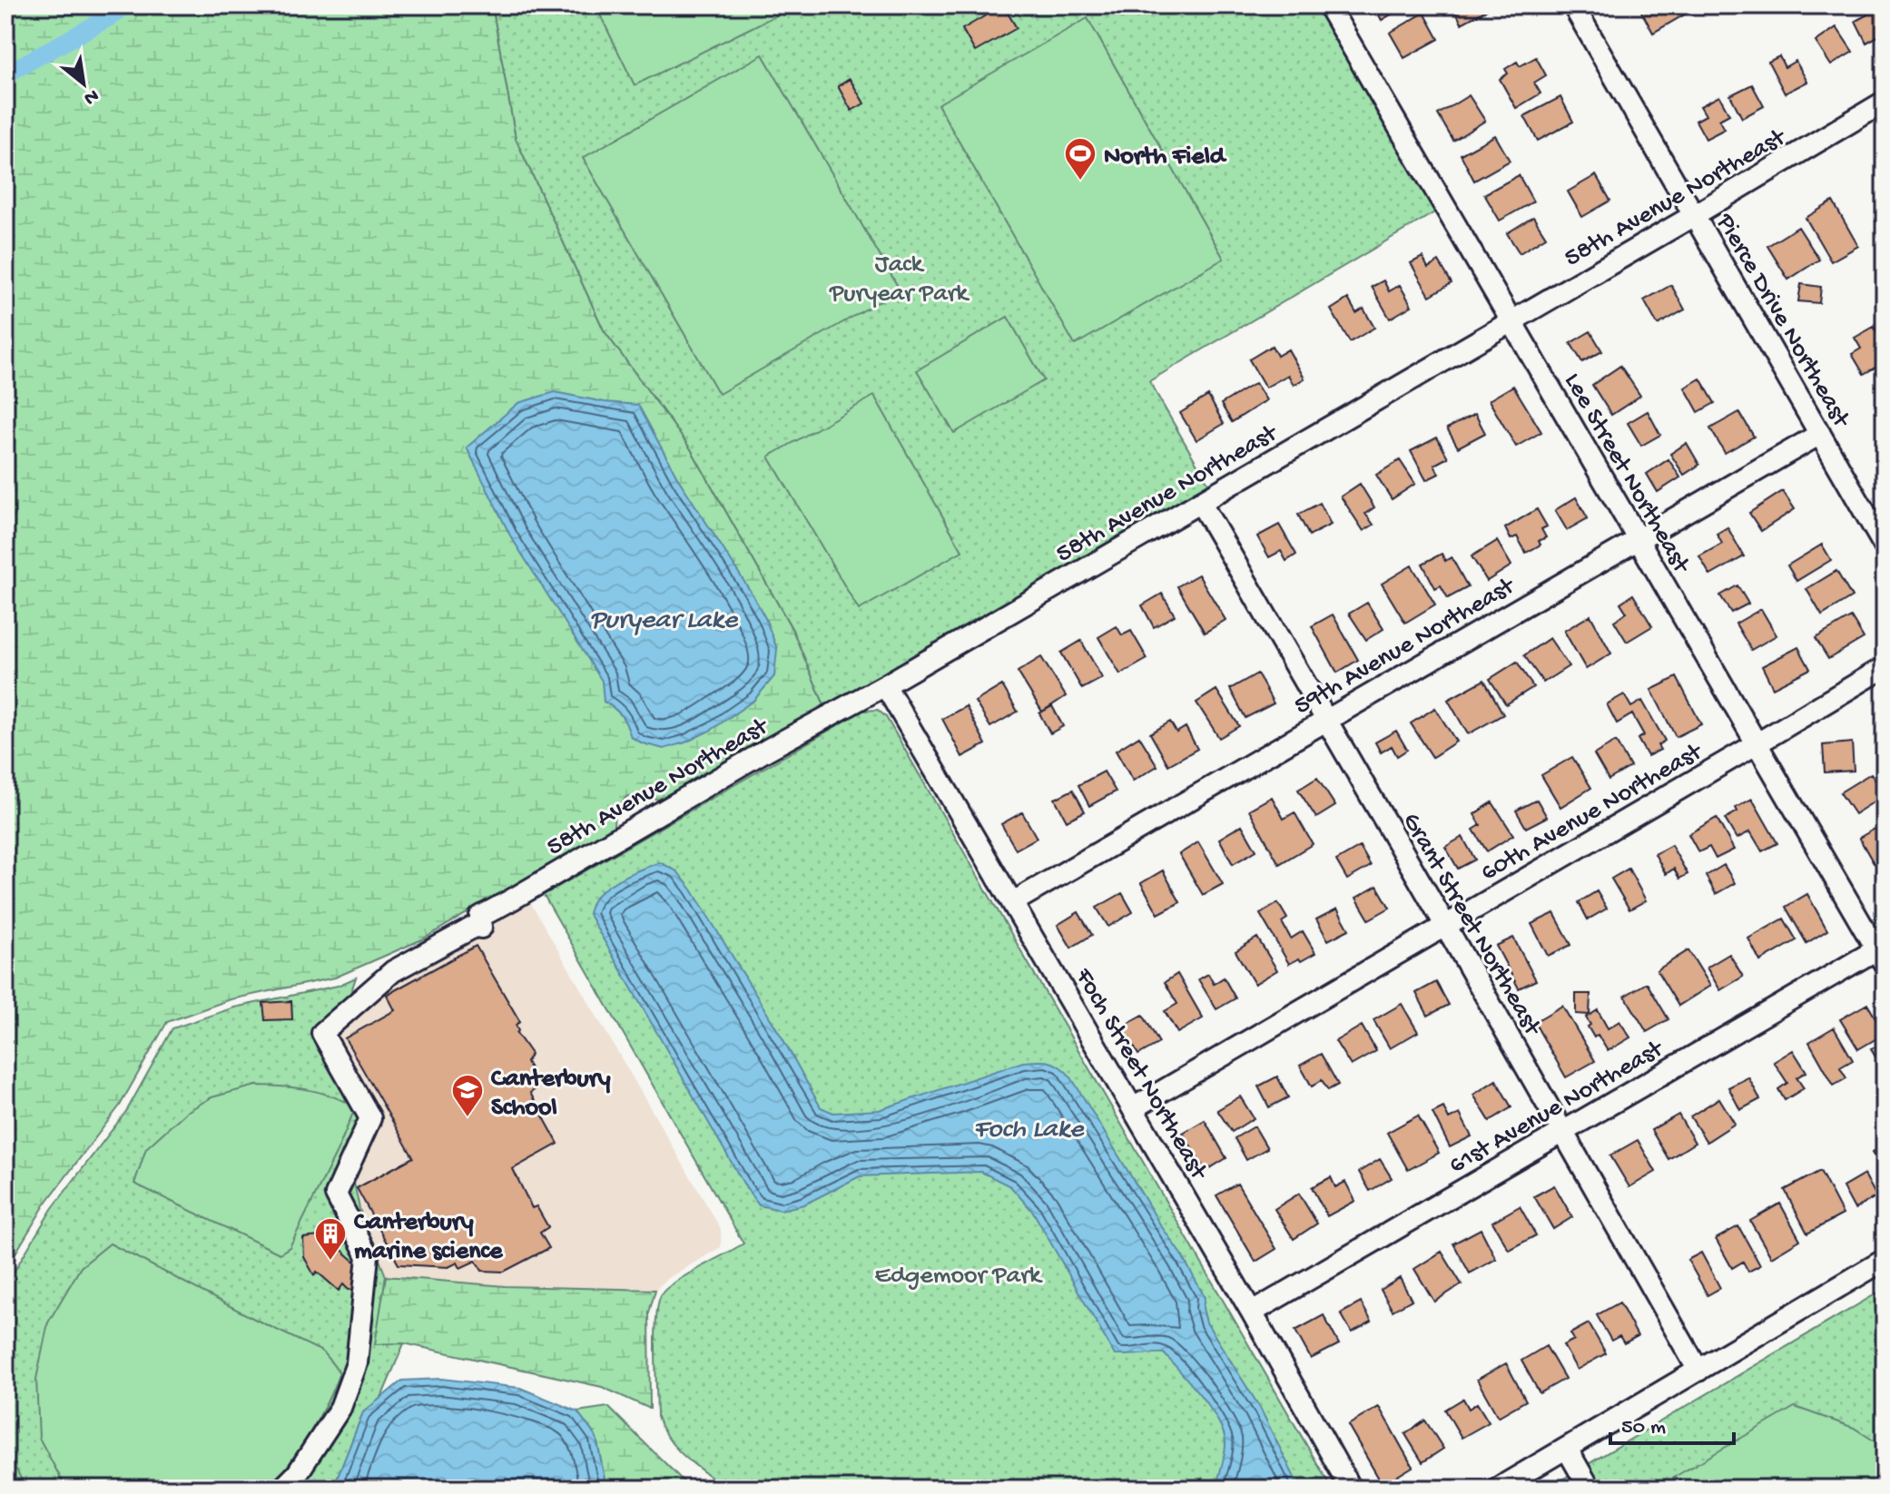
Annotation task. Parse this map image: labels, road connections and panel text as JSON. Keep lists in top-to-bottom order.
{
  "streets": {
    "street": [
      "58th Avenue Northeast",
      "Pierce Drive Northeast",
      "Lee Street Northeast",
      "59th Avenue Northeast",
      "60th Avenue Northeast",
      "Grant Street Northeast",
      "Foch Street Northeast",
      "61st Avenue Northeast"
    ]
  },
  "crossings": [
    ["58th Avenue Northeast", "Pierce Drive Northeast"],
    ["58th Avenue Northeast", "Lee Street Northeast"],
    ["58th Avenue Northeast", "Grant Street Northeast"],
    ["58th Avenue Northeast", "Foch Street Northeast"],
    ["Pierce Drive Northeast", "59th Avenue Northeast"],
    ["Lee Street Northeast", "59th Avenue Northeast"],
    ["Lee Street Northeast", "60th Avenue Northeast"],
    ["Lee Street Northeast", "61st Avenue Northeast"],
    ["59th Avenue Northeast", "Grant Street Northeast"],
    ["59th Avenue Northeast", "Foch Street Northeast"],
    ["60th Avenue Northeast", "Grant Street Northeast"],
    ["60th Avenue Northeast", "Foch Street Northeast"],
    ["Grant Street Northeast", "61st Avenue Northeast"],
    ["Foch Street Northeast", "61st Avenue Northeast"]
  ],
  "water": ["Puryear Lake", "Foch Lake"],
  "parks": ["Jack Puryear Park", "Edgemoor Park"],
  "places": {
    "sports": ["North Field"],
    "school or university": ["Canterbury School"],
    "building": ["Canterbury marine science"]
  },
  "scale_bar": "50 m",
  "north": "bottom right"
}
